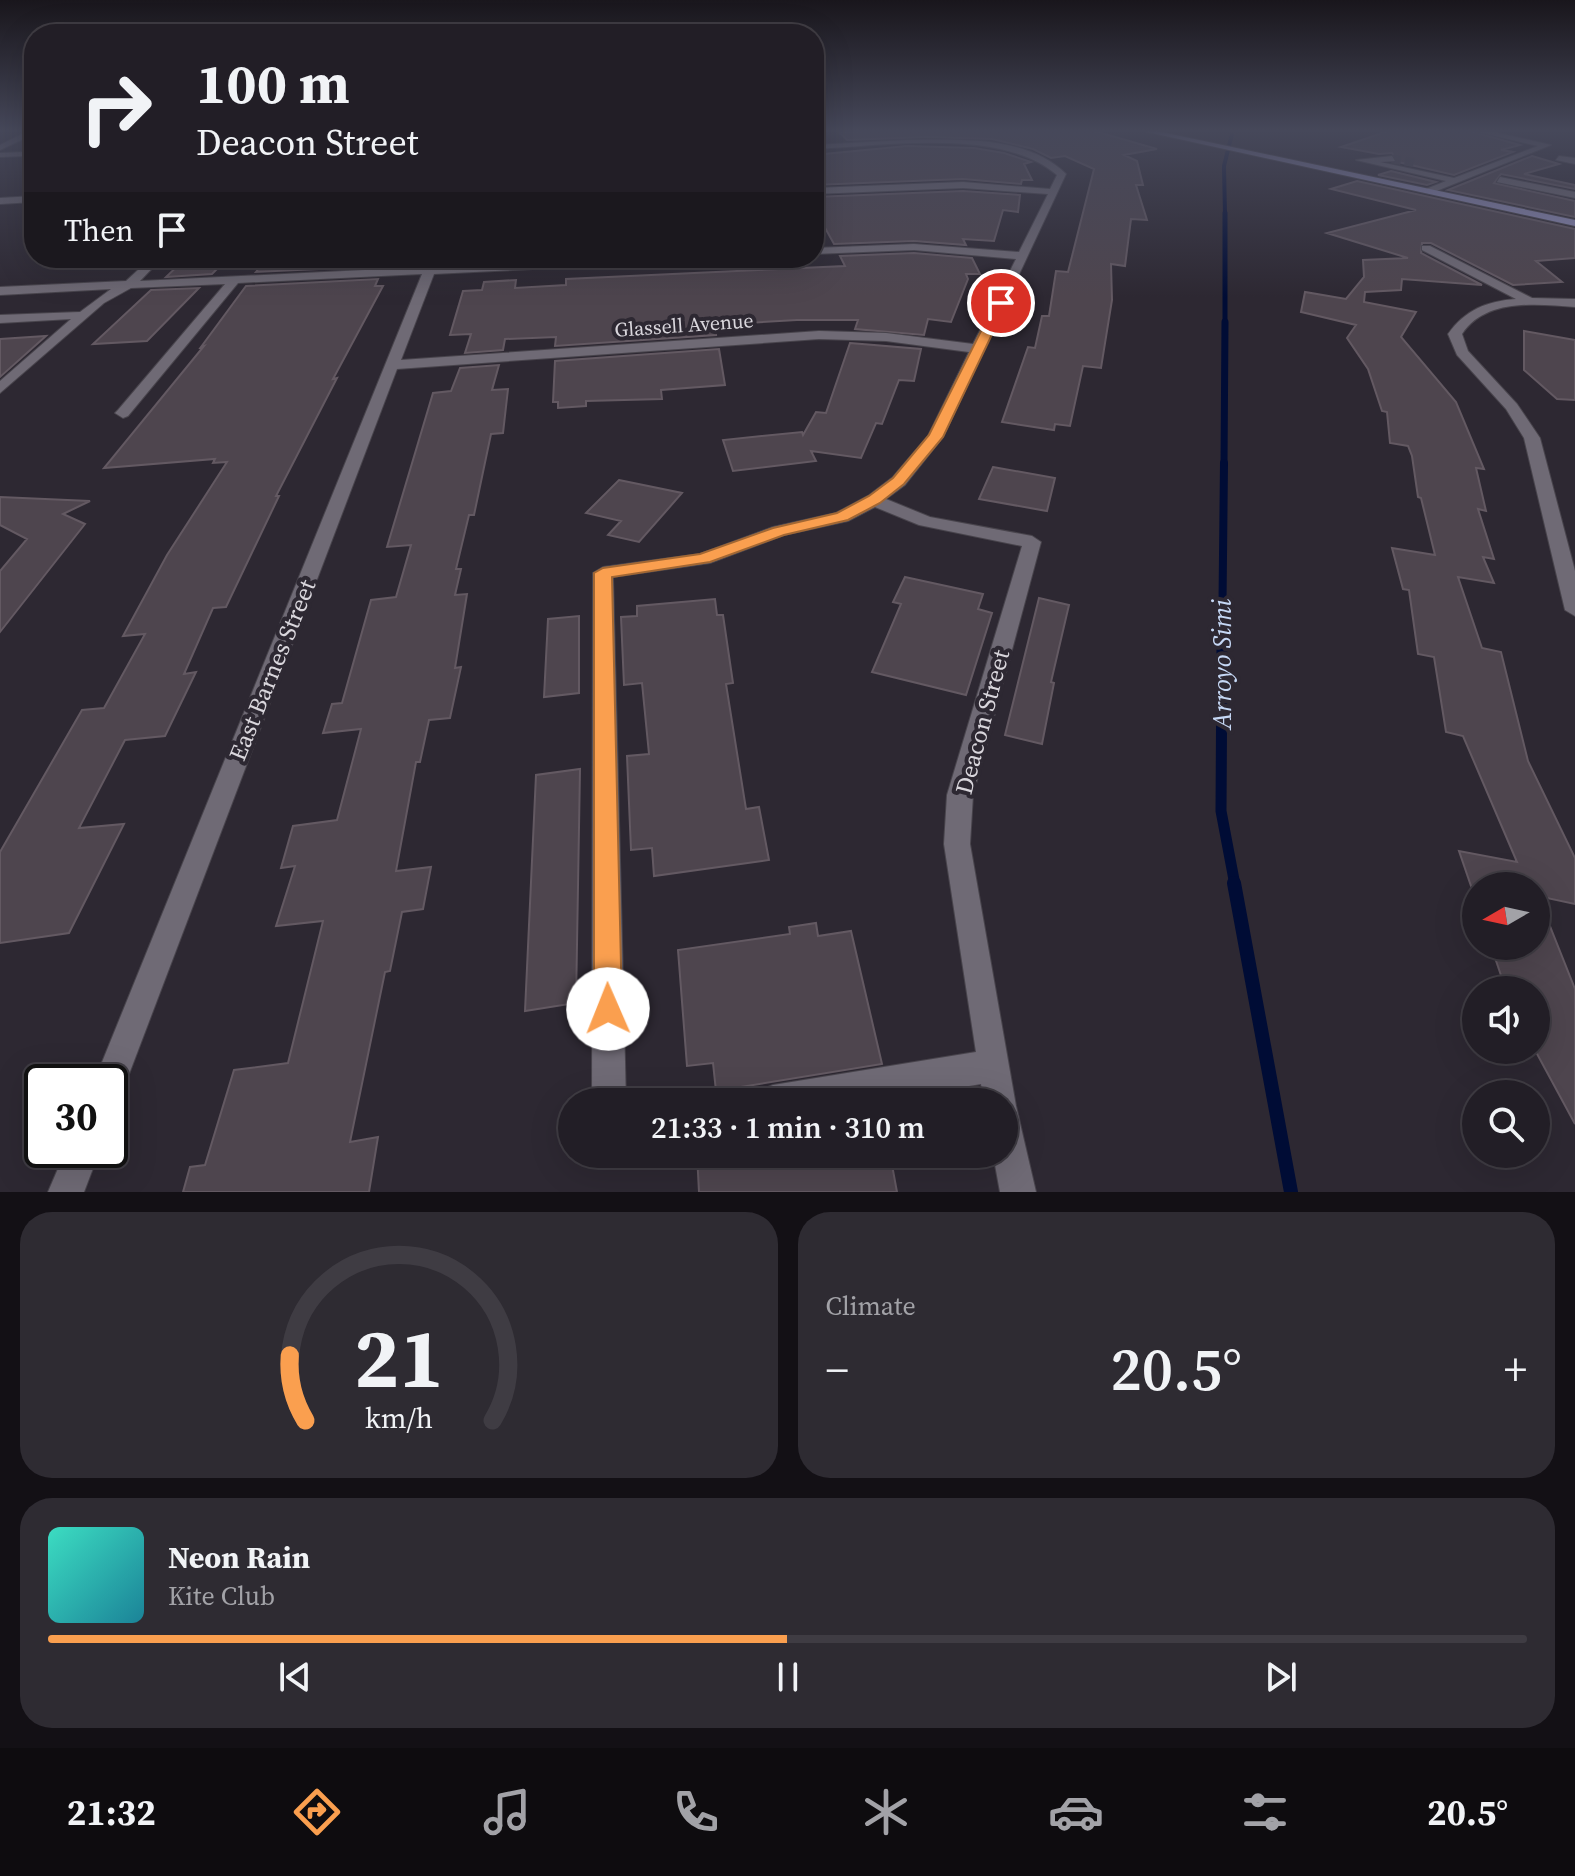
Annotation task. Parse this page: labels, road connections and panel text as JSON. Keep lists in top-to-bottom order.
{
  "streets": {
    "street": ["Glassell Avenue", "East Barnes Street", "Deacon Street"]
  },
  "crossings": [
    ["Glassell Avenue", "East Barnes Street"]
  ],
  "water": ["Arroyo Simi"],
  "north": "left",
  "page": {
    "turn": ["100 m", "Deacon Street"],
    "then": "Then",
    "limit": "30",
    "trip": "21:33 · 1 min · 310 m",
    "tile": "Climate",
    "heat": ["−", "20.5°", "+"],
    "song": ["Neon Rain", "Kite Club"],
    "tabs": ["21:32", "20.5°"],
    "gauge": ["21", "km/h"]
  }
}
